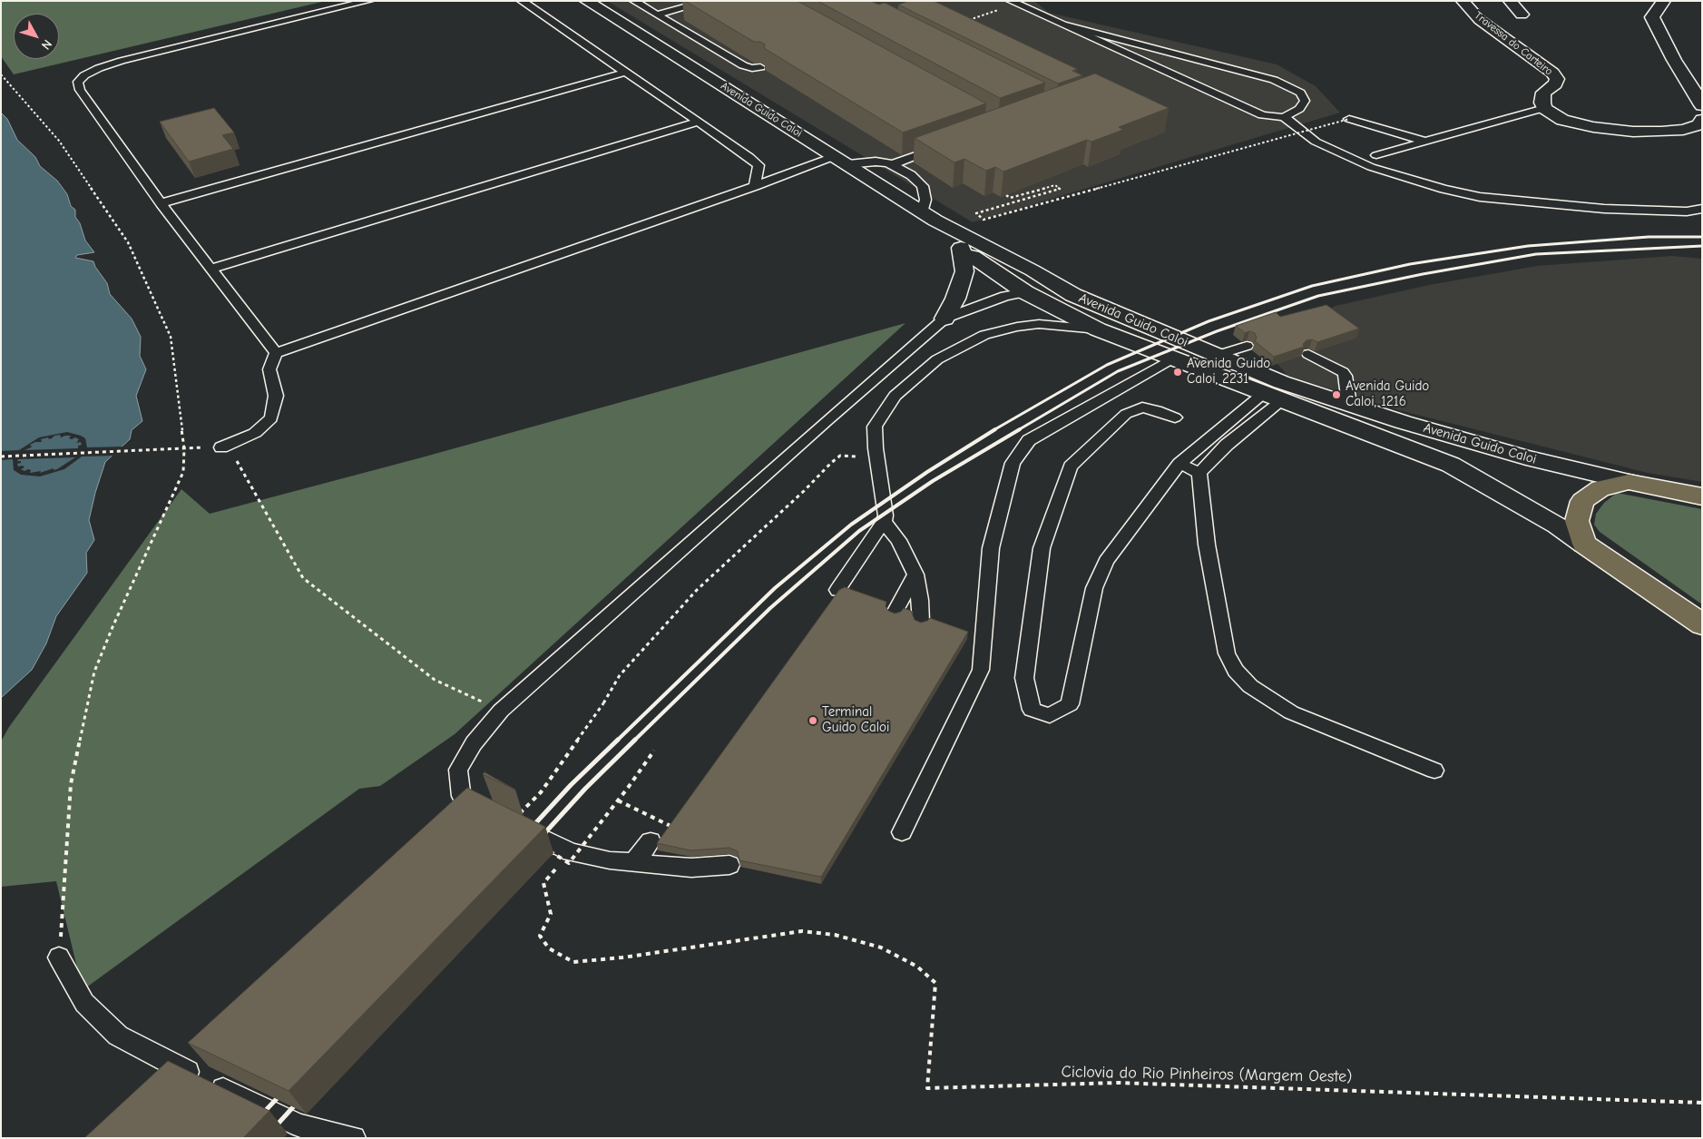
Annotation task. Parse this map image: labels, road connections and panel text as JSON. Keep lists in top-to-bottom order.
{
  "streets": {
    "main road": ["Travessa do Carteiro", "Avenida Guido Caloi"],
    "path": ["Ciclovia do Rio Pinheiros (Margem Oeste)"]
  },
  "places": ["Avenida Guido Caloi, 2231", "Avenida Guido Caloi, 1216", "Terminal Guido Caloi"],
  "north": "bottom right"
}
